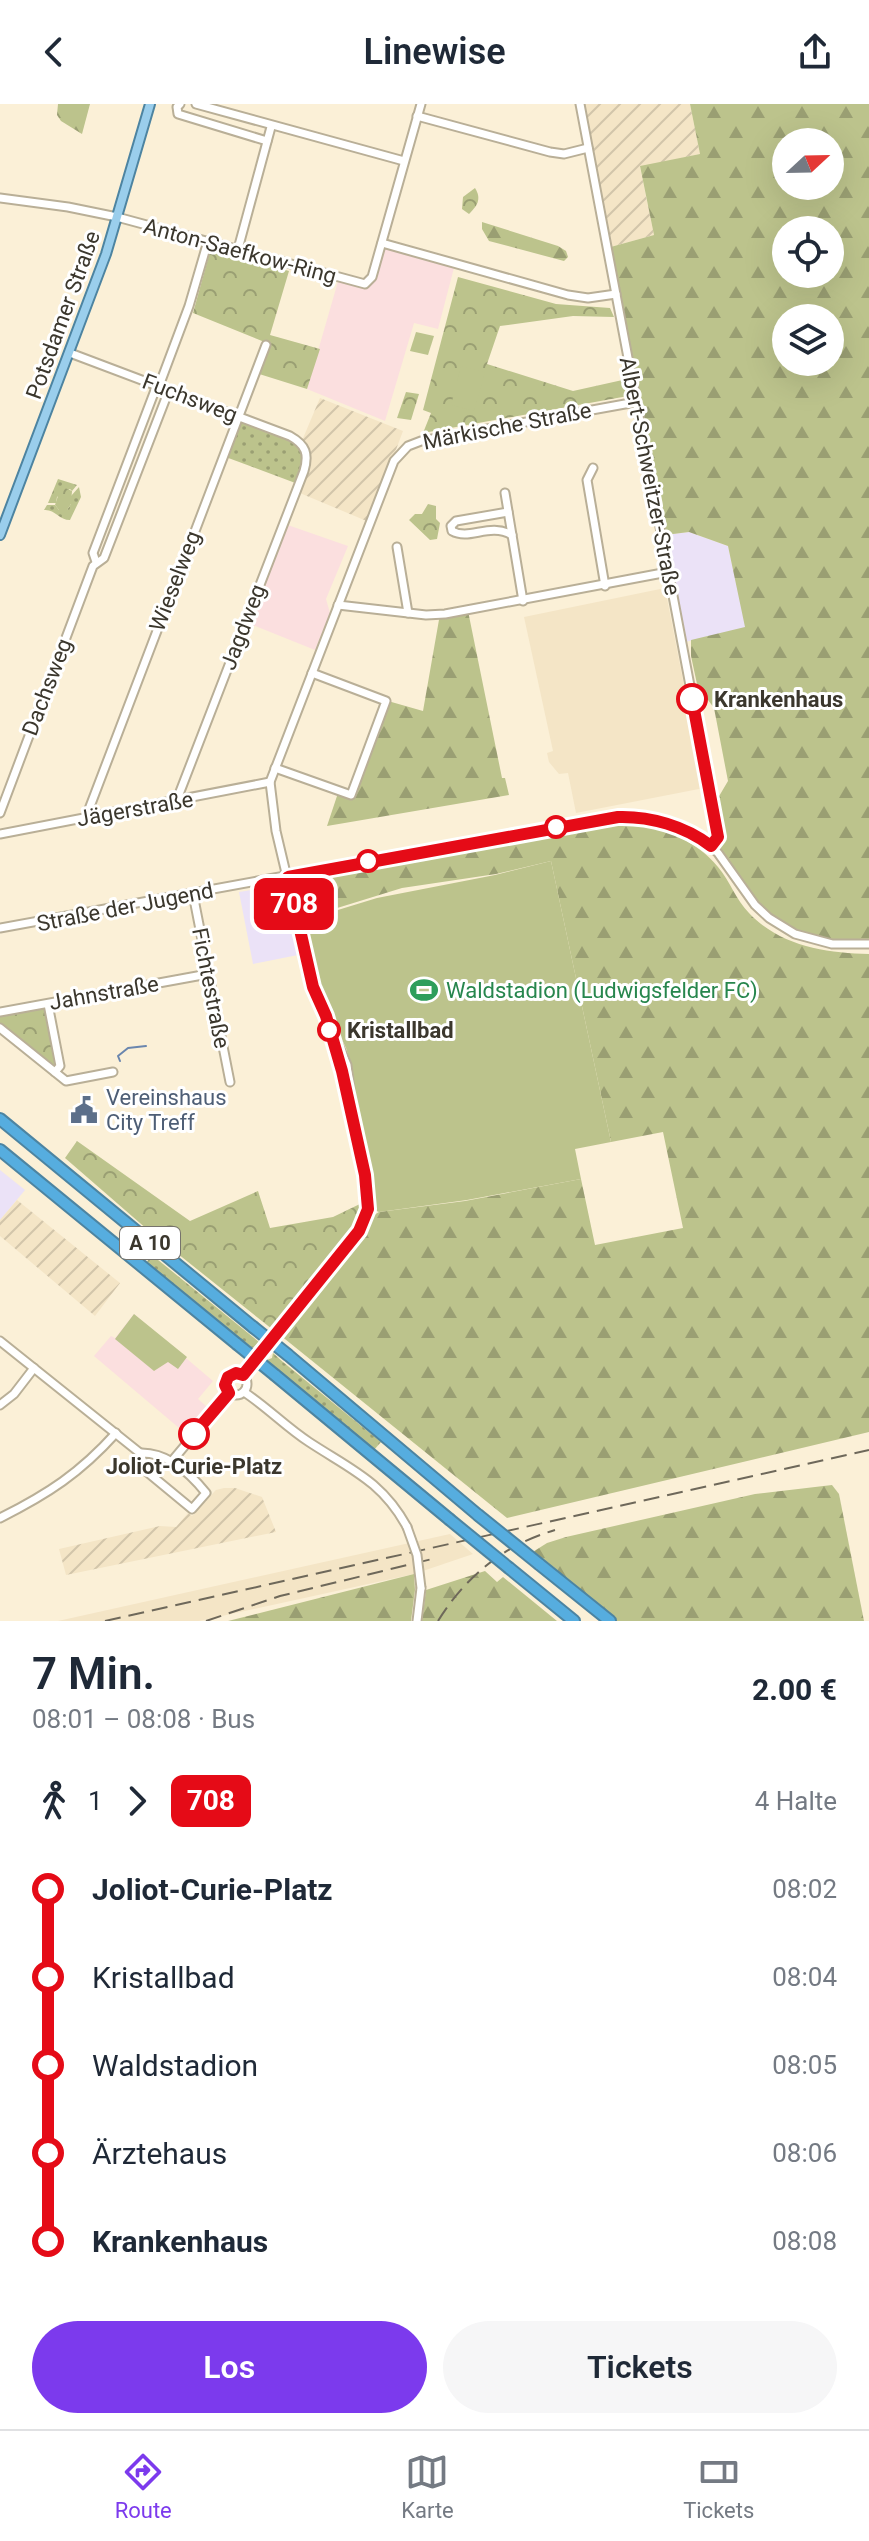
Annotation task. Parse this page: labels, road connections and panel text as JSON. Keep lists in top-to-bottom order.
{
  "streets": {
    "highway": ["A 10"],
    "main road": ["Potsdamer Straße"],
    "street": [
      "Anton-Saefkow-Ring",
      "Fuchsweg",
      "Märkische Straße",
      "Albert-Schweitzer-Straße",
      "Wieselweg",
      "Jagdweg",
      "Dachsweg",
      "Jägerstraße",
      "Straße der Jugend",
      "Fichtestraße",
      "Jahnstraße"
    ]
  },
  "crossings": [
    ["Anton-Saefkow-Ring", "Potsdamer Straße"],
    ["Anton-Saefkow-Ring", "Dachsweg"],
    ["Potsdamer Straße", "Fuchsweg"],
    ["Fuchsweg", "Wieselweg"],
    ["Fuchsweg", "Jagdweg"],
    ["Fuchsweg", "Dachsweg"],
    ["Märkische Straße", "Albert-Schweitzer-Straße"],
    ["Märkische Straße", "Jägerstraße"],
    ["Albert-Schweitzer-Straße", "Straße der Jugend"],
    ["Wieselweg", "Jägerstraße"],
    ["Jagdweg", "Jägerstraße"],
    ["Straße der Jugend", "Fichtestraße"],
    ["Fichtestraße", "Jahnstraße"]
  ],
  "places": {
    "other": ["Krankenhaus", "Kristallbad", "Joliot-Curie-Platz"],
    "sports": ["Waldstadion (Ludwigsfelder FC)"],
    "public building": ["Vereinshaus City Treff"]
  },
  "lines": ["bus line 708"],
  "north": "right",
  "page": {
    "header": "Linewise",
    "on_map": "708",
    "heading": ["7 Min.", "08:01 – 08:08 · Bus", "2.00 €"],
    "legs": ["1", "708", "4 Halte"],
    "list": [
      {
        "name": "Joliot-Curie-Platz",
        "value": "08:02"
      },
      {
        "name": "Kristallbad",
        "value": "08:04"
      },
      {
        "name": "Waldstadion",
        "value": "08:05"
      },
      {
        "name": "Ärztehaus",
        "value": "08:06"
      },
      {
        "name": "Krankenhaus",
        "value": "08:08"
      }
    ],
    "buttons": ["Los", "Tickets"],
    "tabs": ["Route", "Karte", "Tickets"]
  }
}
